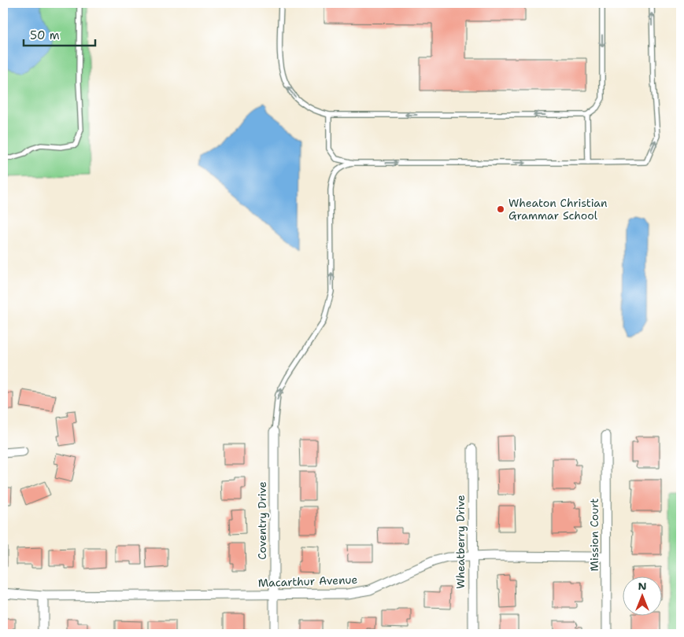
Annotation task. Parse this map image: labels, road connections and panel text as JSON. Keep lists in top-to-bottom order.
{
  "streets": {
    "street": [
      "Coventry Drive",
      "Mission Court",
      "Wheatberry Drive",
      "Macarthur Avenue"
    ]
  },
  "crossings": [
    ["Coventry Drive", "Macarthur Avenue"],
    ["Mission Court", "Macarthur Avenue"],
    ["Wheatberry Drive", "Macarthur Avenue"]
  ],
  "places": ["Wheaton Christian Grammar School"],
  "scale_bar": "50 m",
  "north": "top"
}
